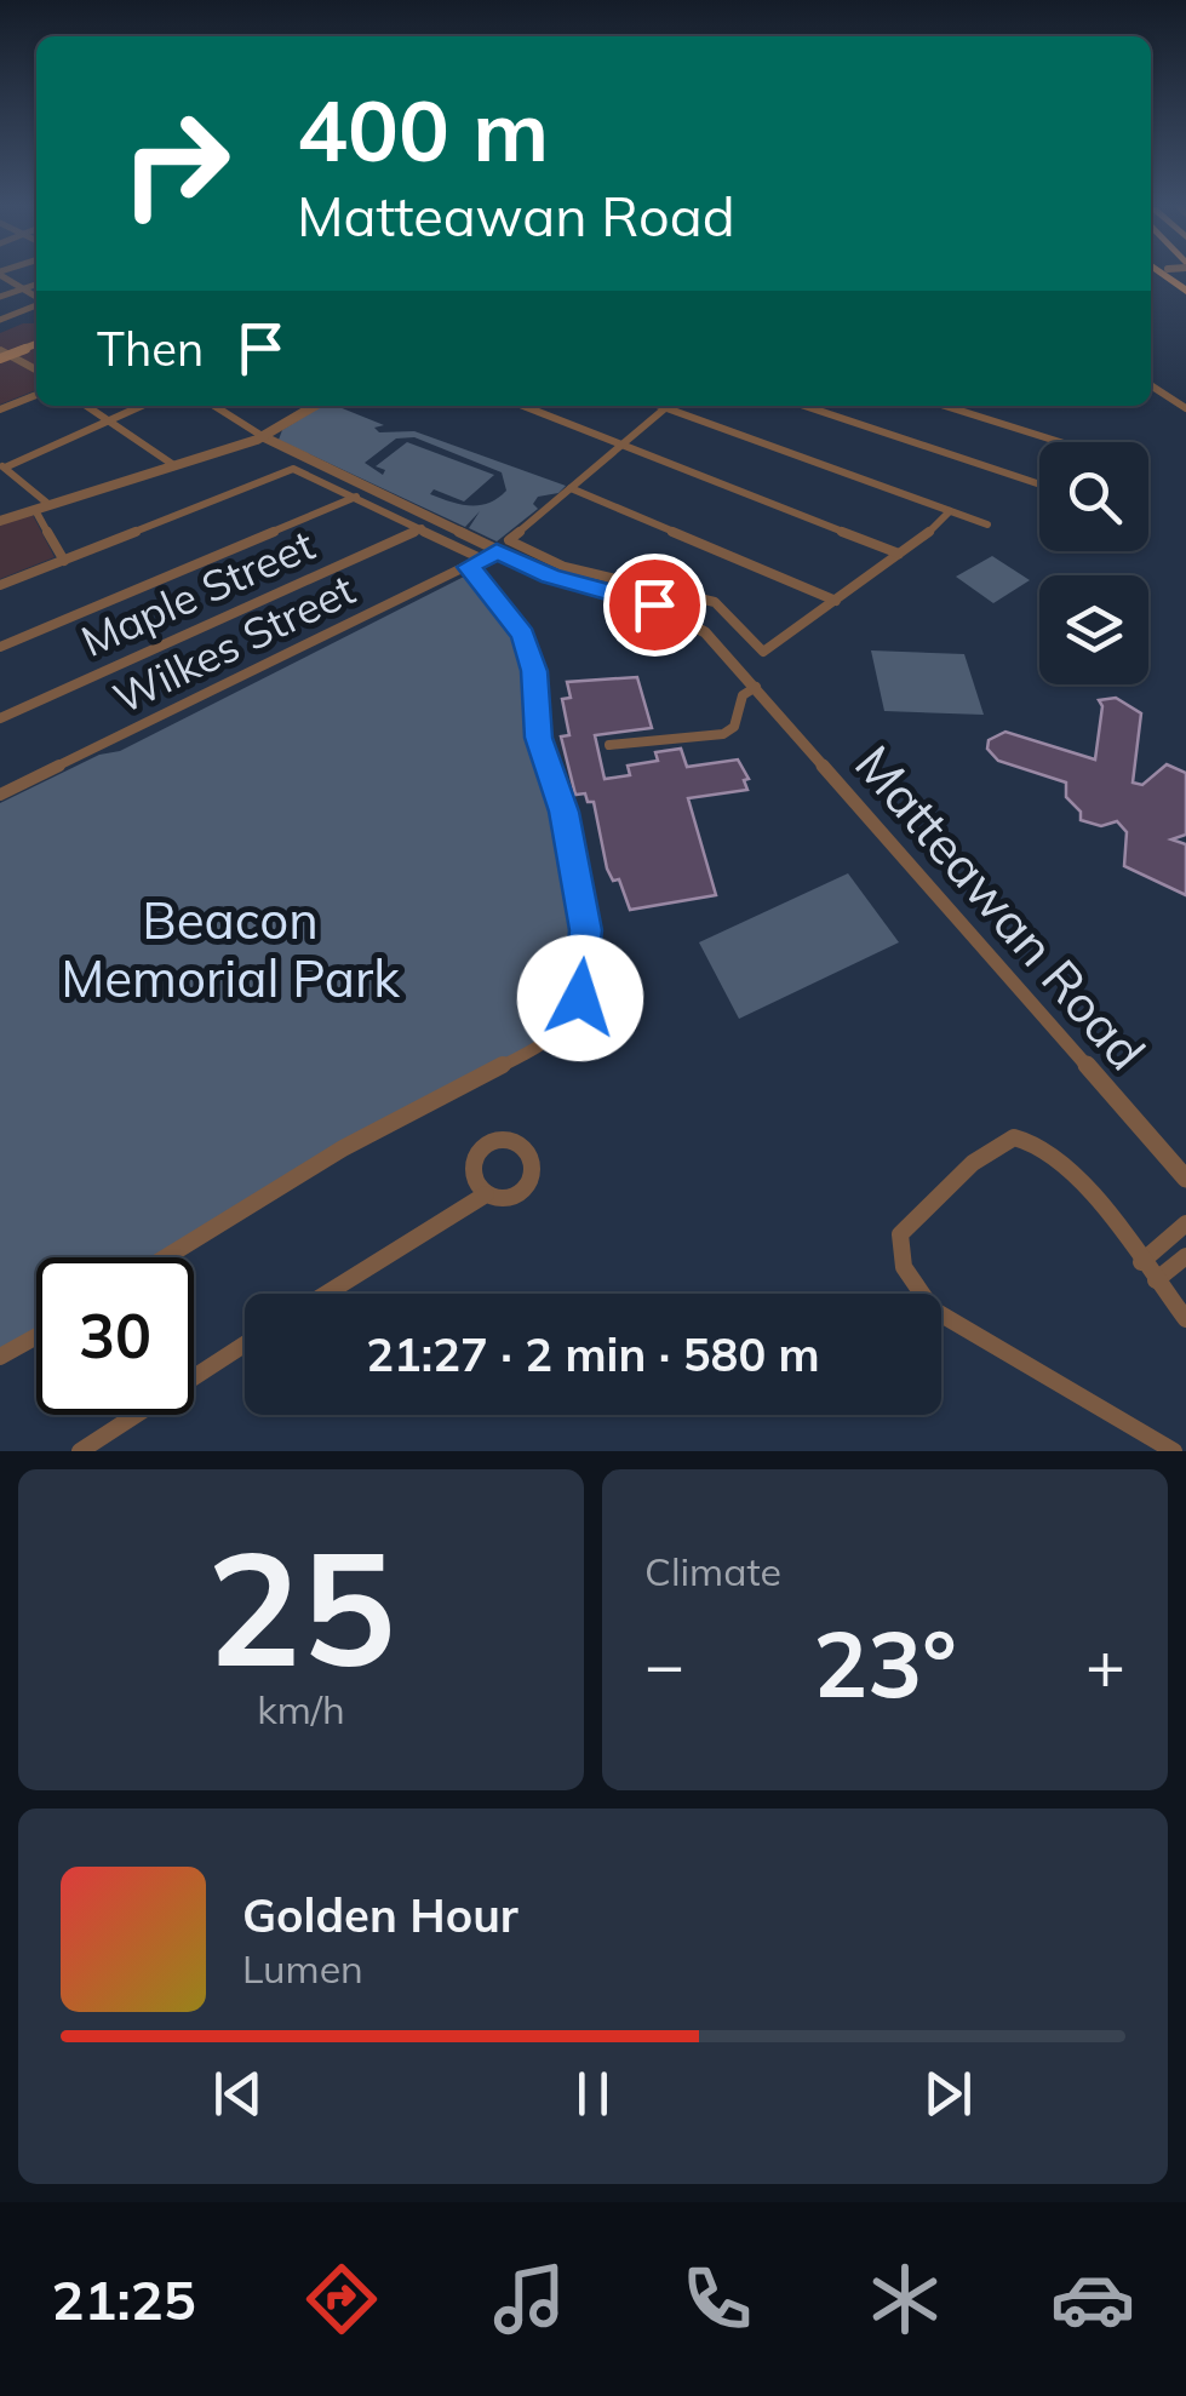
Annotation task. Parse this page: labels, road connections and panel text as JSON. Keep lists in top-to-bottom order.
{
  "streets": {
    "street": ["Maple Street", "Wilkes Street", "Matteawan Road"]
  },
  "crossings": [
    ["Wilkes Street", "Matteawan Road"]
  ],
  "parks": ["Beacon Memorial Park"],
  "page": {
    "turn": ["400 m", "Matteawan Road"],
    "then": "Then",
    "limit": "30",
    "trip": "21:27 · 2 min · 580 m",
    "tile": [
      ["25", "km/h"],
      "Climate"
    ],
    "heat": ["−", "23°", "+"],
    "song": ["Golden Hour", "Lumen"],
    "tabs": "21:25"
  }
}
